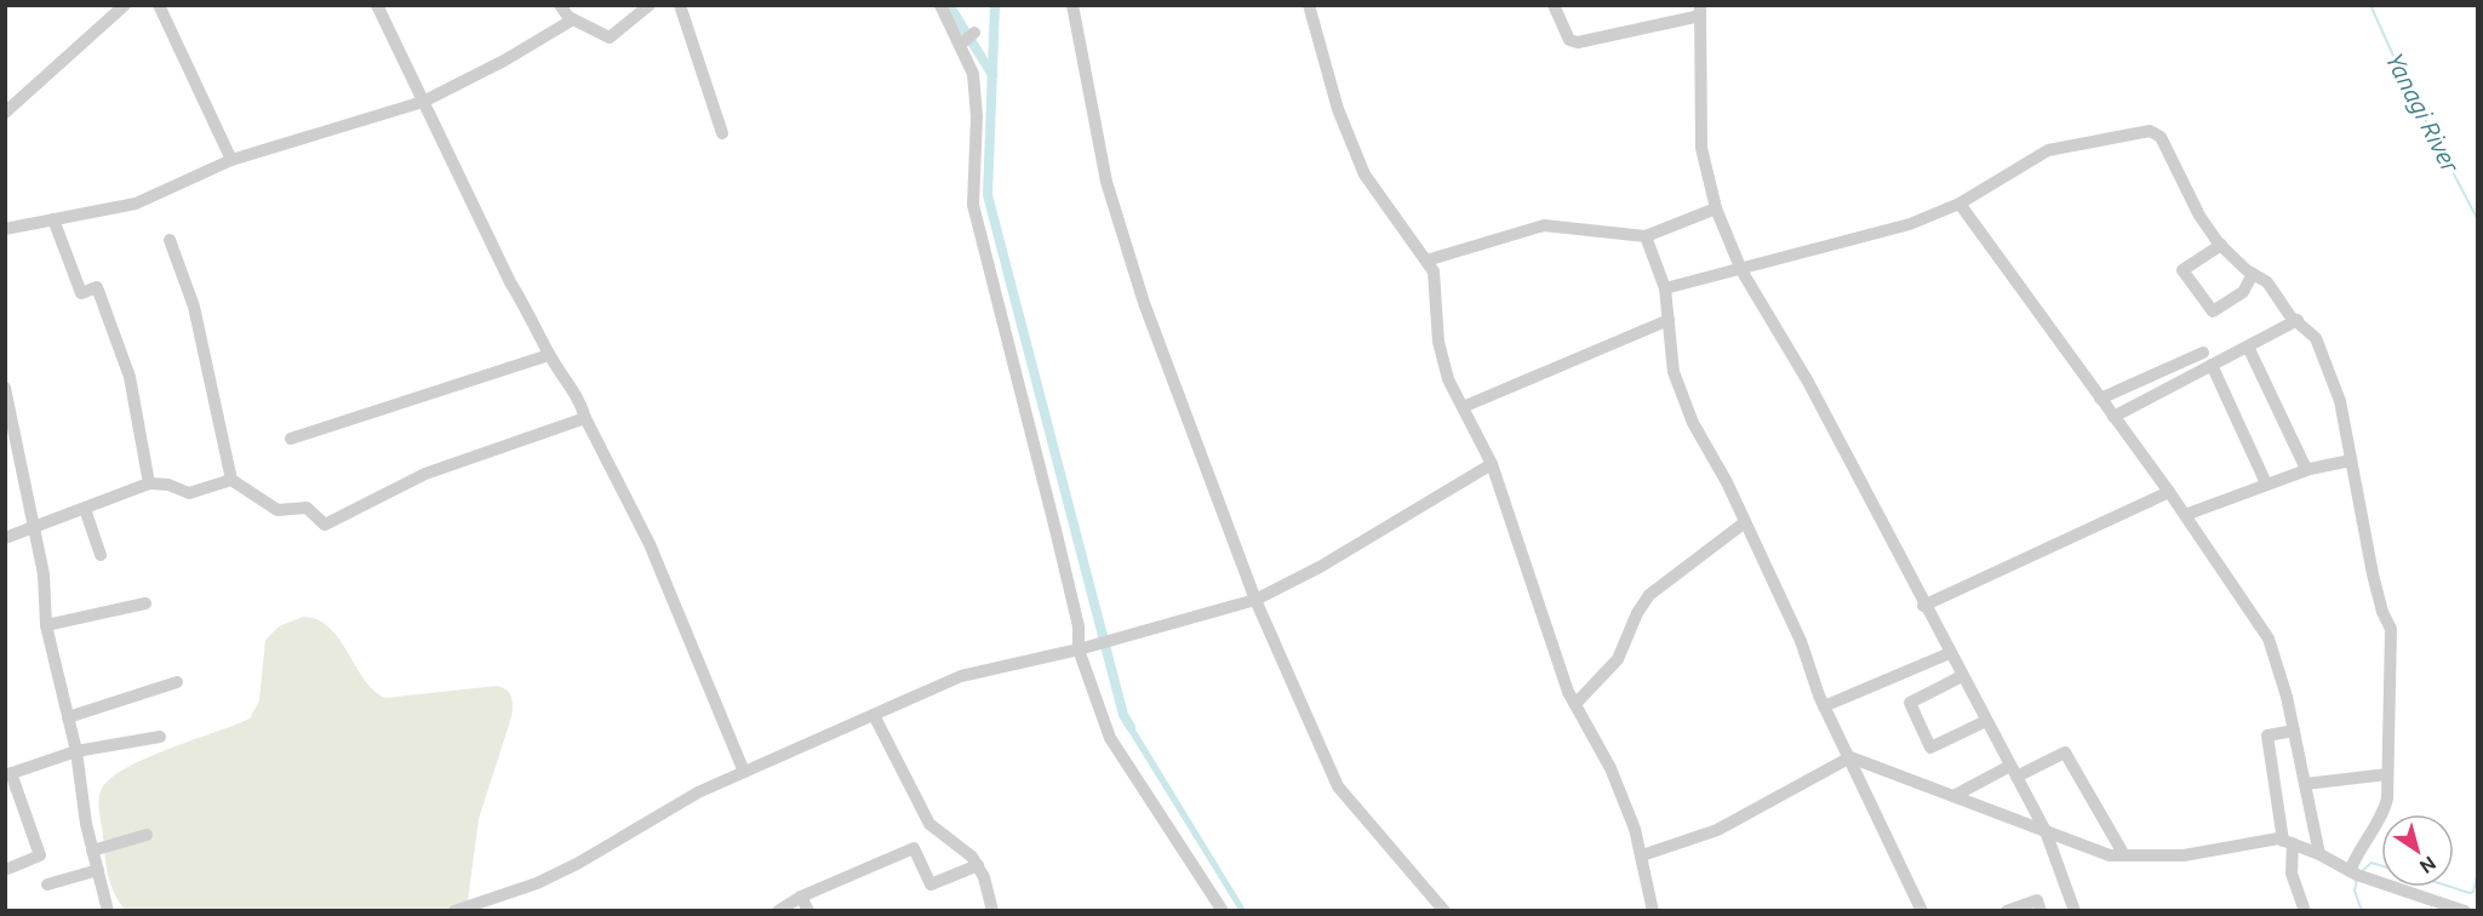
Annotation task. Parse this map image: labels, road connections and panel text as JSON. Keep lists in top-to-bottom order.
{
  "water": ["Yanagi River"],
  "north": "bottom right"
}
